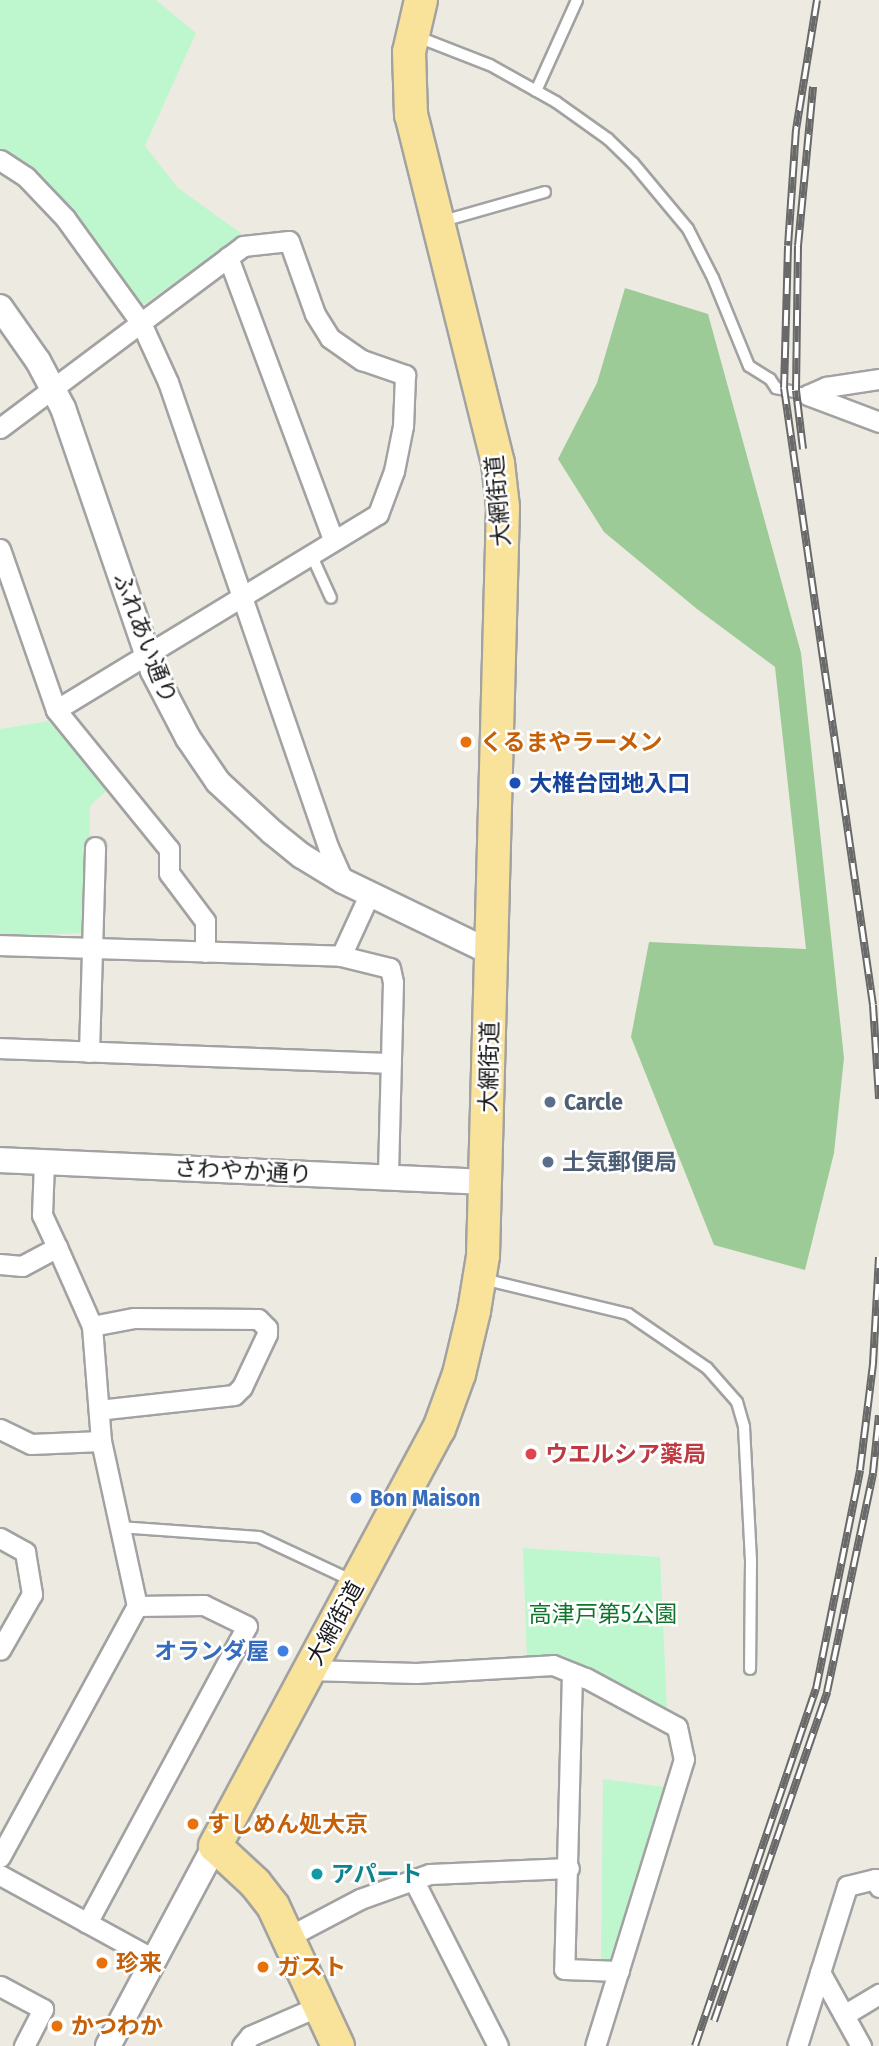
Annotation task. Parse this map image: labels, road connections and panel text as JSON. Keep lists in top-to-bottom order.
{
  "streets": {
    "main road": ["大網街道"],
    "street": ["ふれあい通り", "さわやか通り"]
  },
  "crossings": [
    ["大網街道", "ふれあい通り"],
    ["大網街道", "さわやか通り"]
  ],
  "parks": ["高津戸第5公園"],
  "places": [
    "くるまやラーメン",
    "大椎台団地入口",
    "Carcle",
    "土気郵便局",
    "ウエルシア薬局",
    "Bon Maison",
    "オランダ屋",
    "すしめん処大京",
    "アパート",
    "珍来",
    "ガスト",
    "かつわか"
  ]
}
